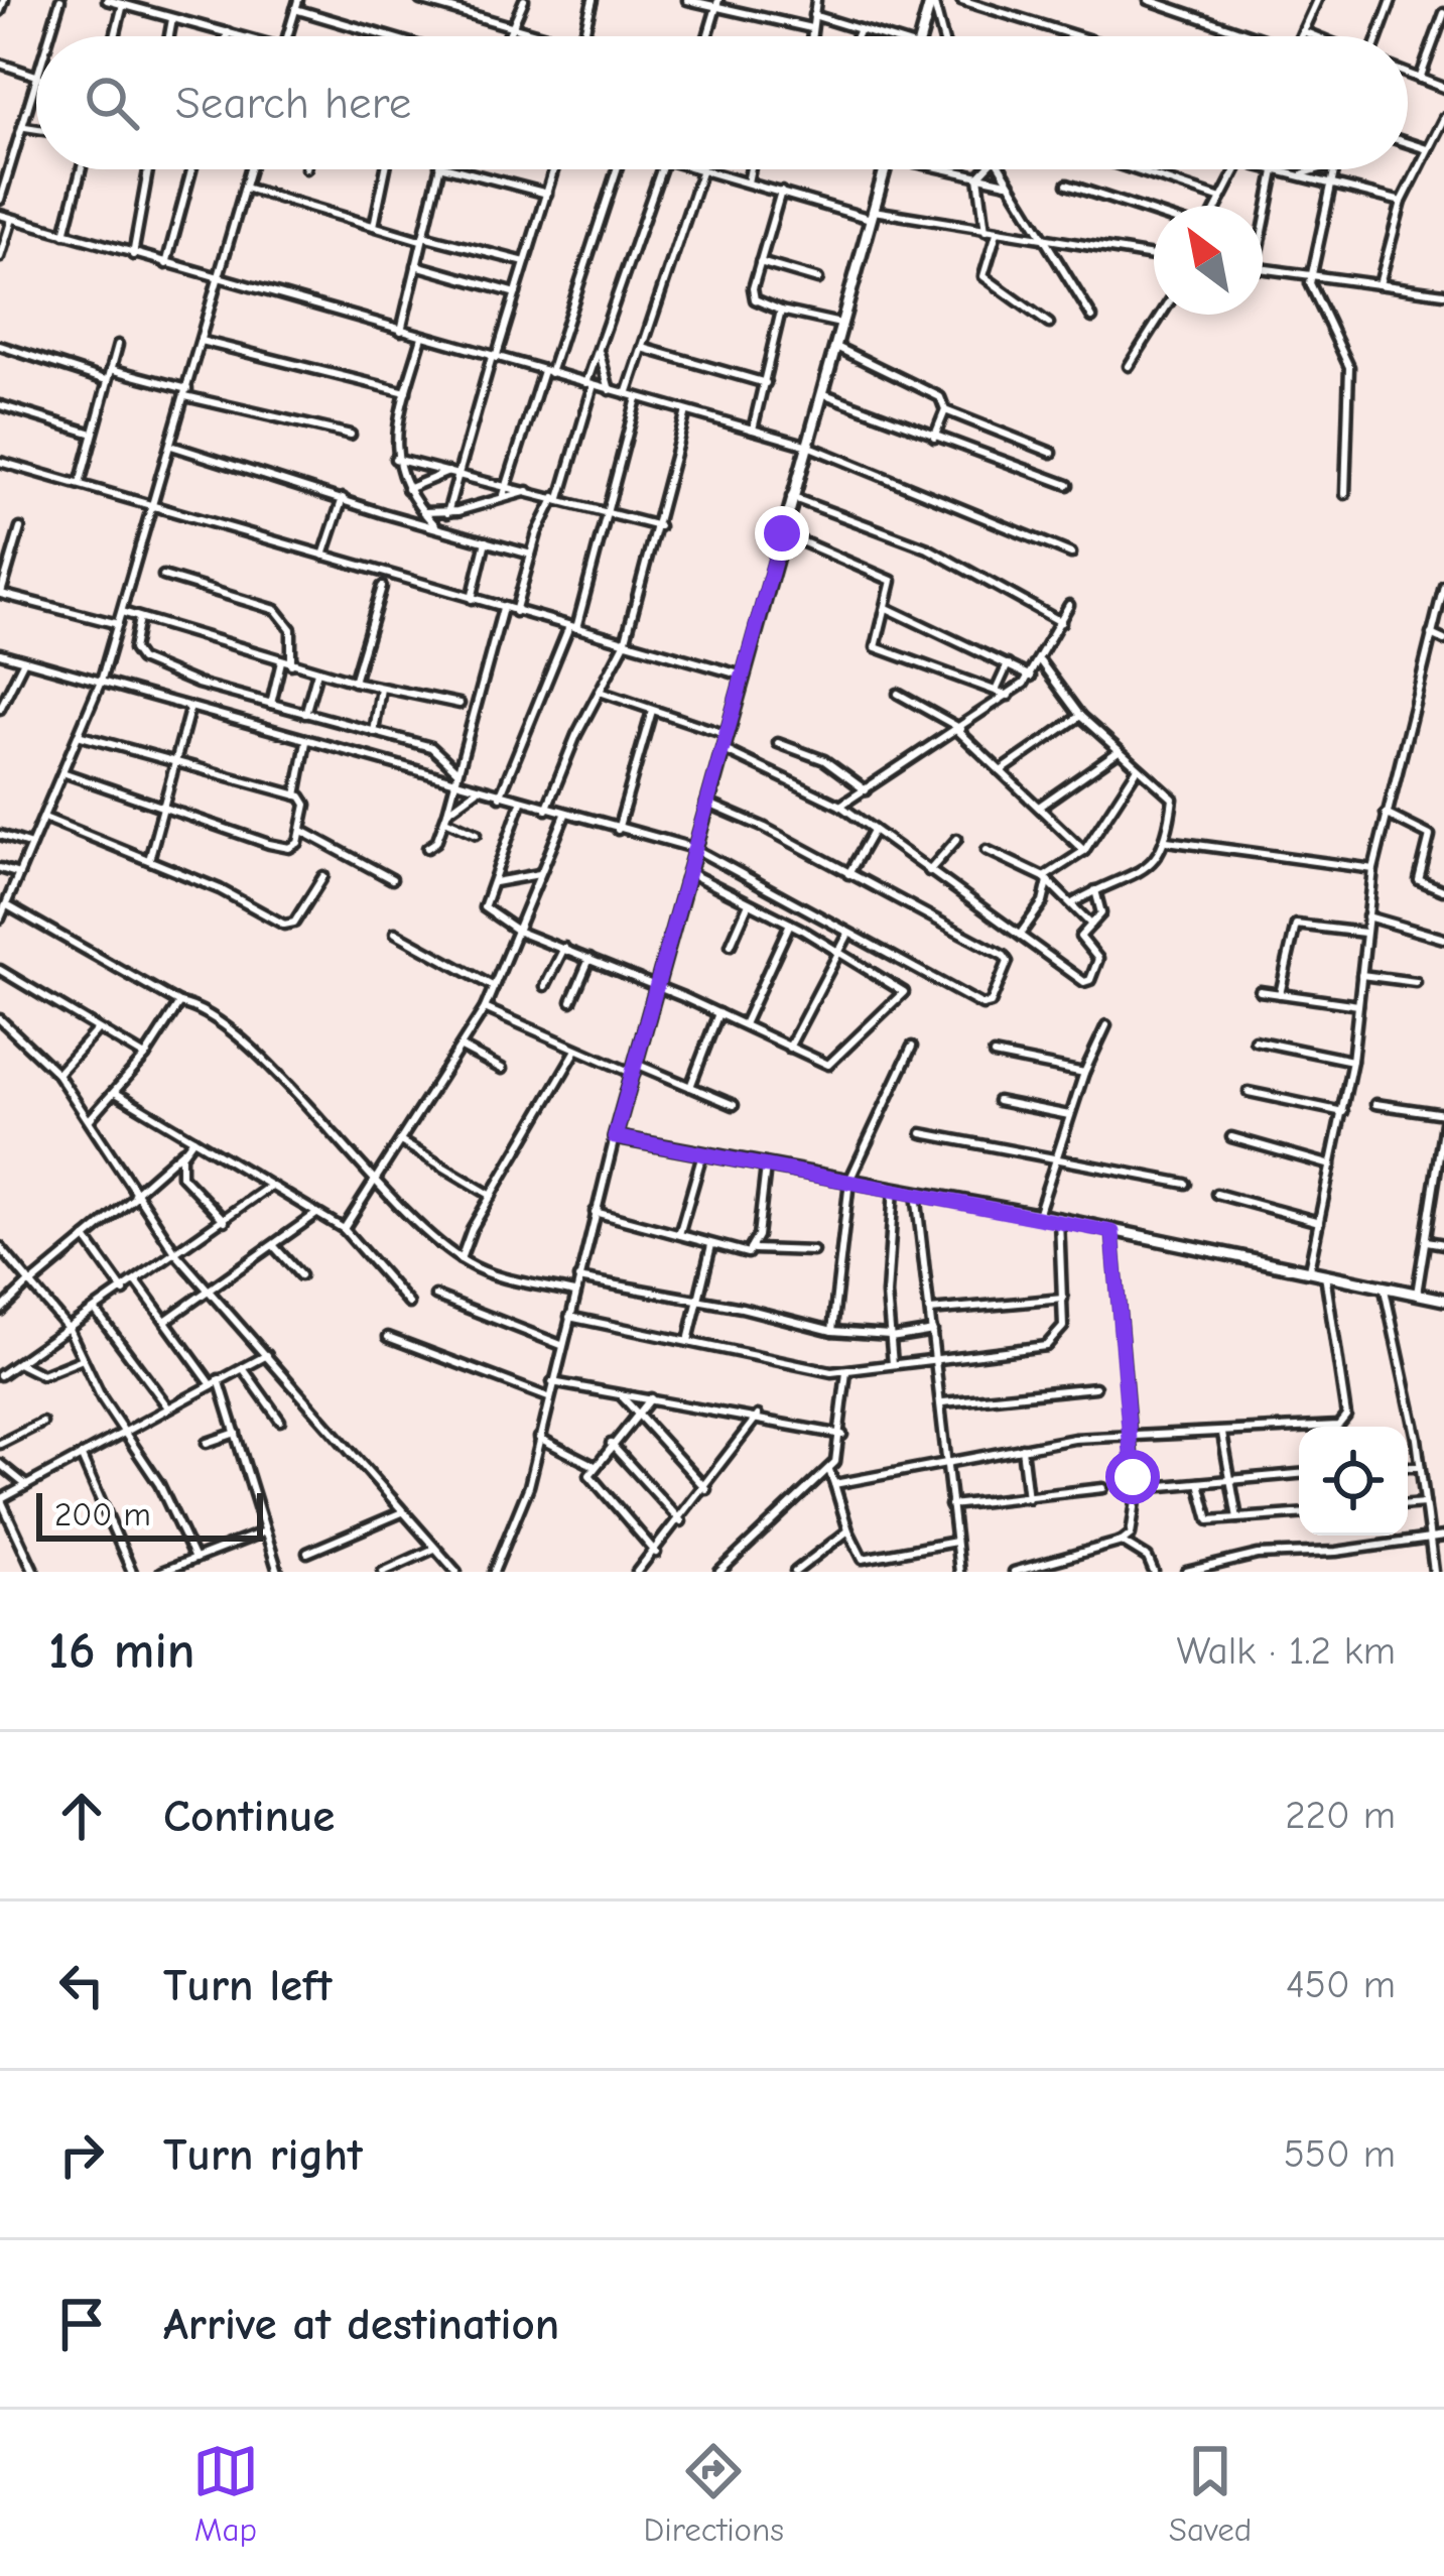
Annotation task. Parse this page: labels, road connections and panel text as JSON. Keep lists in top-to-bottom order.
{
  "scale_bar": "200 m",
  "north": "top left",
  "page": {
    "search": "Search here",
    "scale": "200 m",
    "heading": ["16 min", "Walk · 1.2 km"],
    "list": [
      ["Continue", "220 m"],
      ["Turn left", "450 m"],
      ["Turn right", "550 m"],
      "Arrive at destination"
    ],
    "nav": ["Map", "Directions", "Saved"]
  }
}
